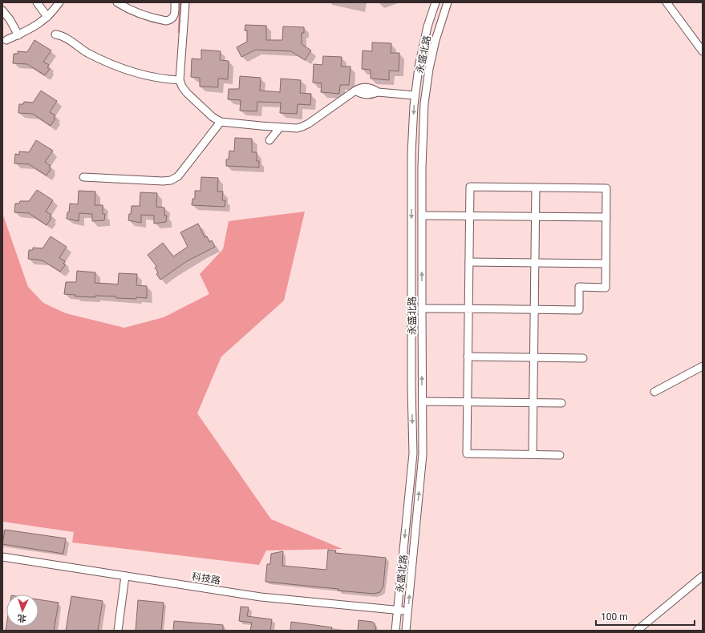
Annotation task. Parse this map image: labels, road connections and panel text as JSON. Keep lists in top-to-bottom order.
{
  "streets": {
    "street": ["永盛北路", "科技路"]
  },
  "crossings": [
    ["永盛北路", "科技路"]
  ],
  "scale_bar": "100 m",
  "north": "bottom"
}
